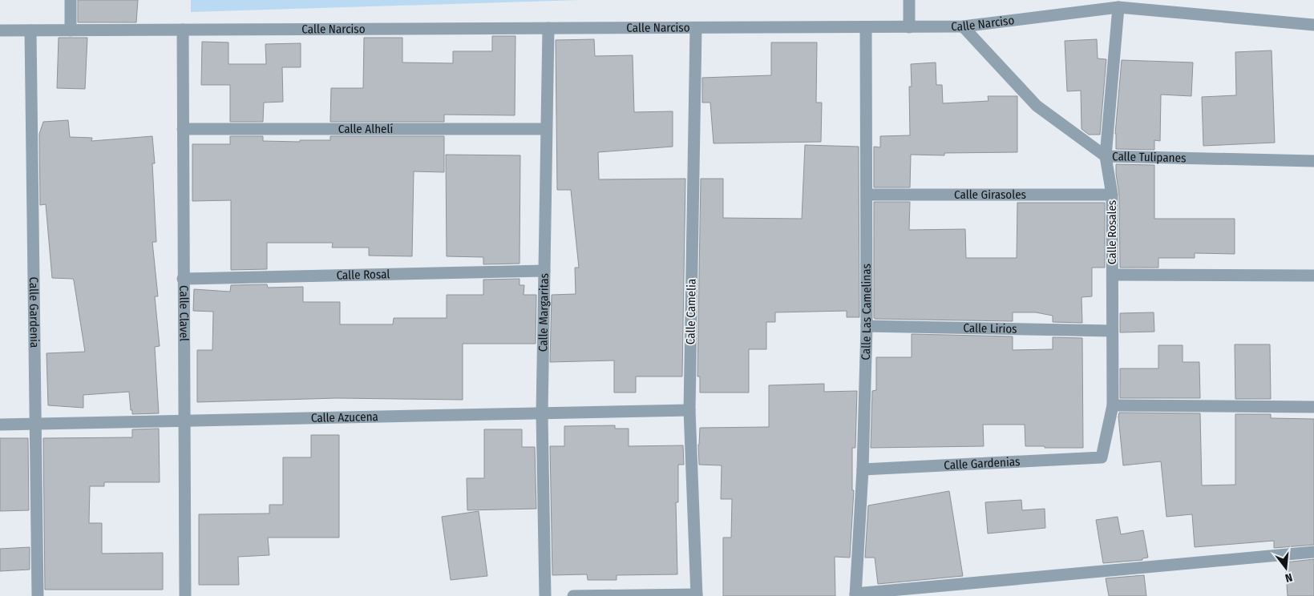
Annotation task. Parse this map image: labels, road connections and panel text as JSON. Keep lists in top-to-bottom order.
{
  "streets": {
    "street": [
      "Calle Narciso",
      "Calle Alhelí",
      "Calle Tulipanes",
      "Calle Girasoles",
      "Calle Rosales",
      "Calle Rosal",
      "Calle Camelia",
      "Calle Las Camelinas",
      "Calle Margaritas",
      "Calle Gardenia",
      "Calle Clavel",
      "Calle Lirios",
      "Calle Azucena",
      "Calle Gardenias"
    ]
  },
  "crossings": [
    ["Calle Narciso", "Calle Tulipanes"],
    ["Calle Narciso", "Calle Rosales"],
    ["Calle Narciso", "Calle Camelia"],
    ["Calle Narciso", "Calle Las Camelinas"],
    ["Calle Narciso", "Calle Margaritas"],
    ["Calle Narciso", "Calle Gardenia"],
    ["Calle Narciso", "Calle Clavel"],
    ["Calle Alhelí", "Calle Margaritas"],
    ["Calle Alhelí", "Calle Clavel"],
    ["Calle Tulipanes", "Calle Rosales"],
    ["Calle Girasoles", "Calle Rosales"],
    ["Calle Girasoles", "Calle Las Camelinas"],
    ["Calle Rosales", "Calle Lirios"],
    ["Calle Rosales", "Calle Gardenias"],
    ["Calle Rosal", "Calle Margaritas"],
    ["Calle Rosal", "Calle Clavel"],
    ["Calle Camelia", "Calle Azucena"],
    ["Calle Las Camelinas", "Calle Lirios"],
    ["Calle Las Camelinas", "Calle Gardenias"],
    ["Calle Margaritas", "Calle Azucena"],
    ["Calle Gardenia", "Calle Azucena"],
    ["Calle Clavel", "Calle Azucena"]
  ],
  "north": "bottom"
}
